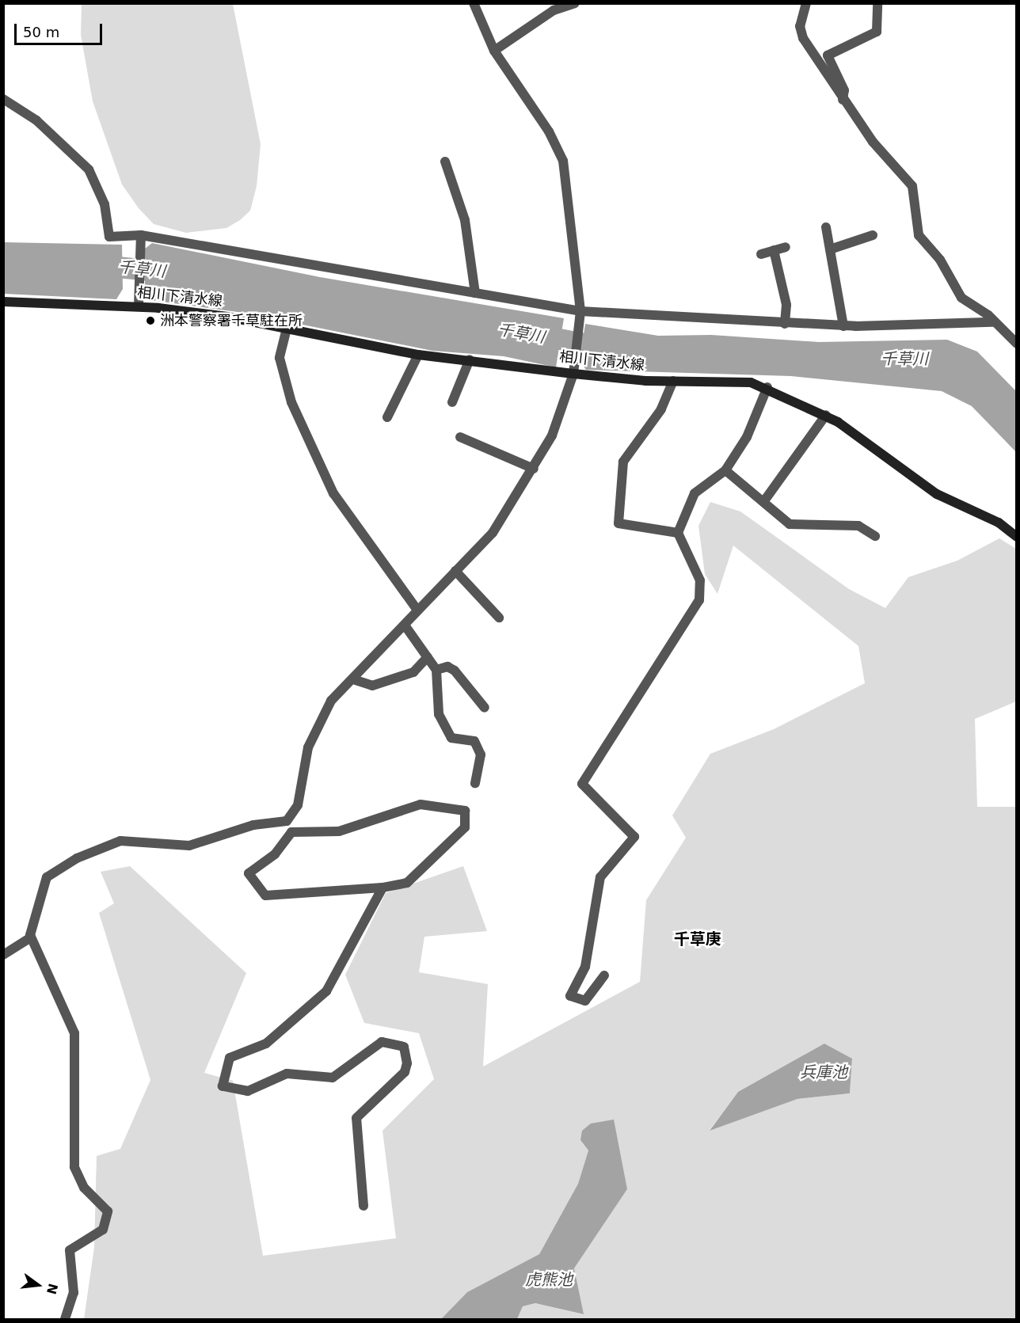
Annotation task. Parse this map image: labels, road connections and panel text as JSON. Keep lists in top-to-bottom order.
{
  "streets": {
    "main road": ["相川下清水線"]
  },
  "districts": ["千草庚"],
  "water": ["千草川", "兵庫池", "虎熊池"],
  "places": ["洲本警察署千草駐在所"],
  "scale_bar": "50 m",
  "north": "right"
}
